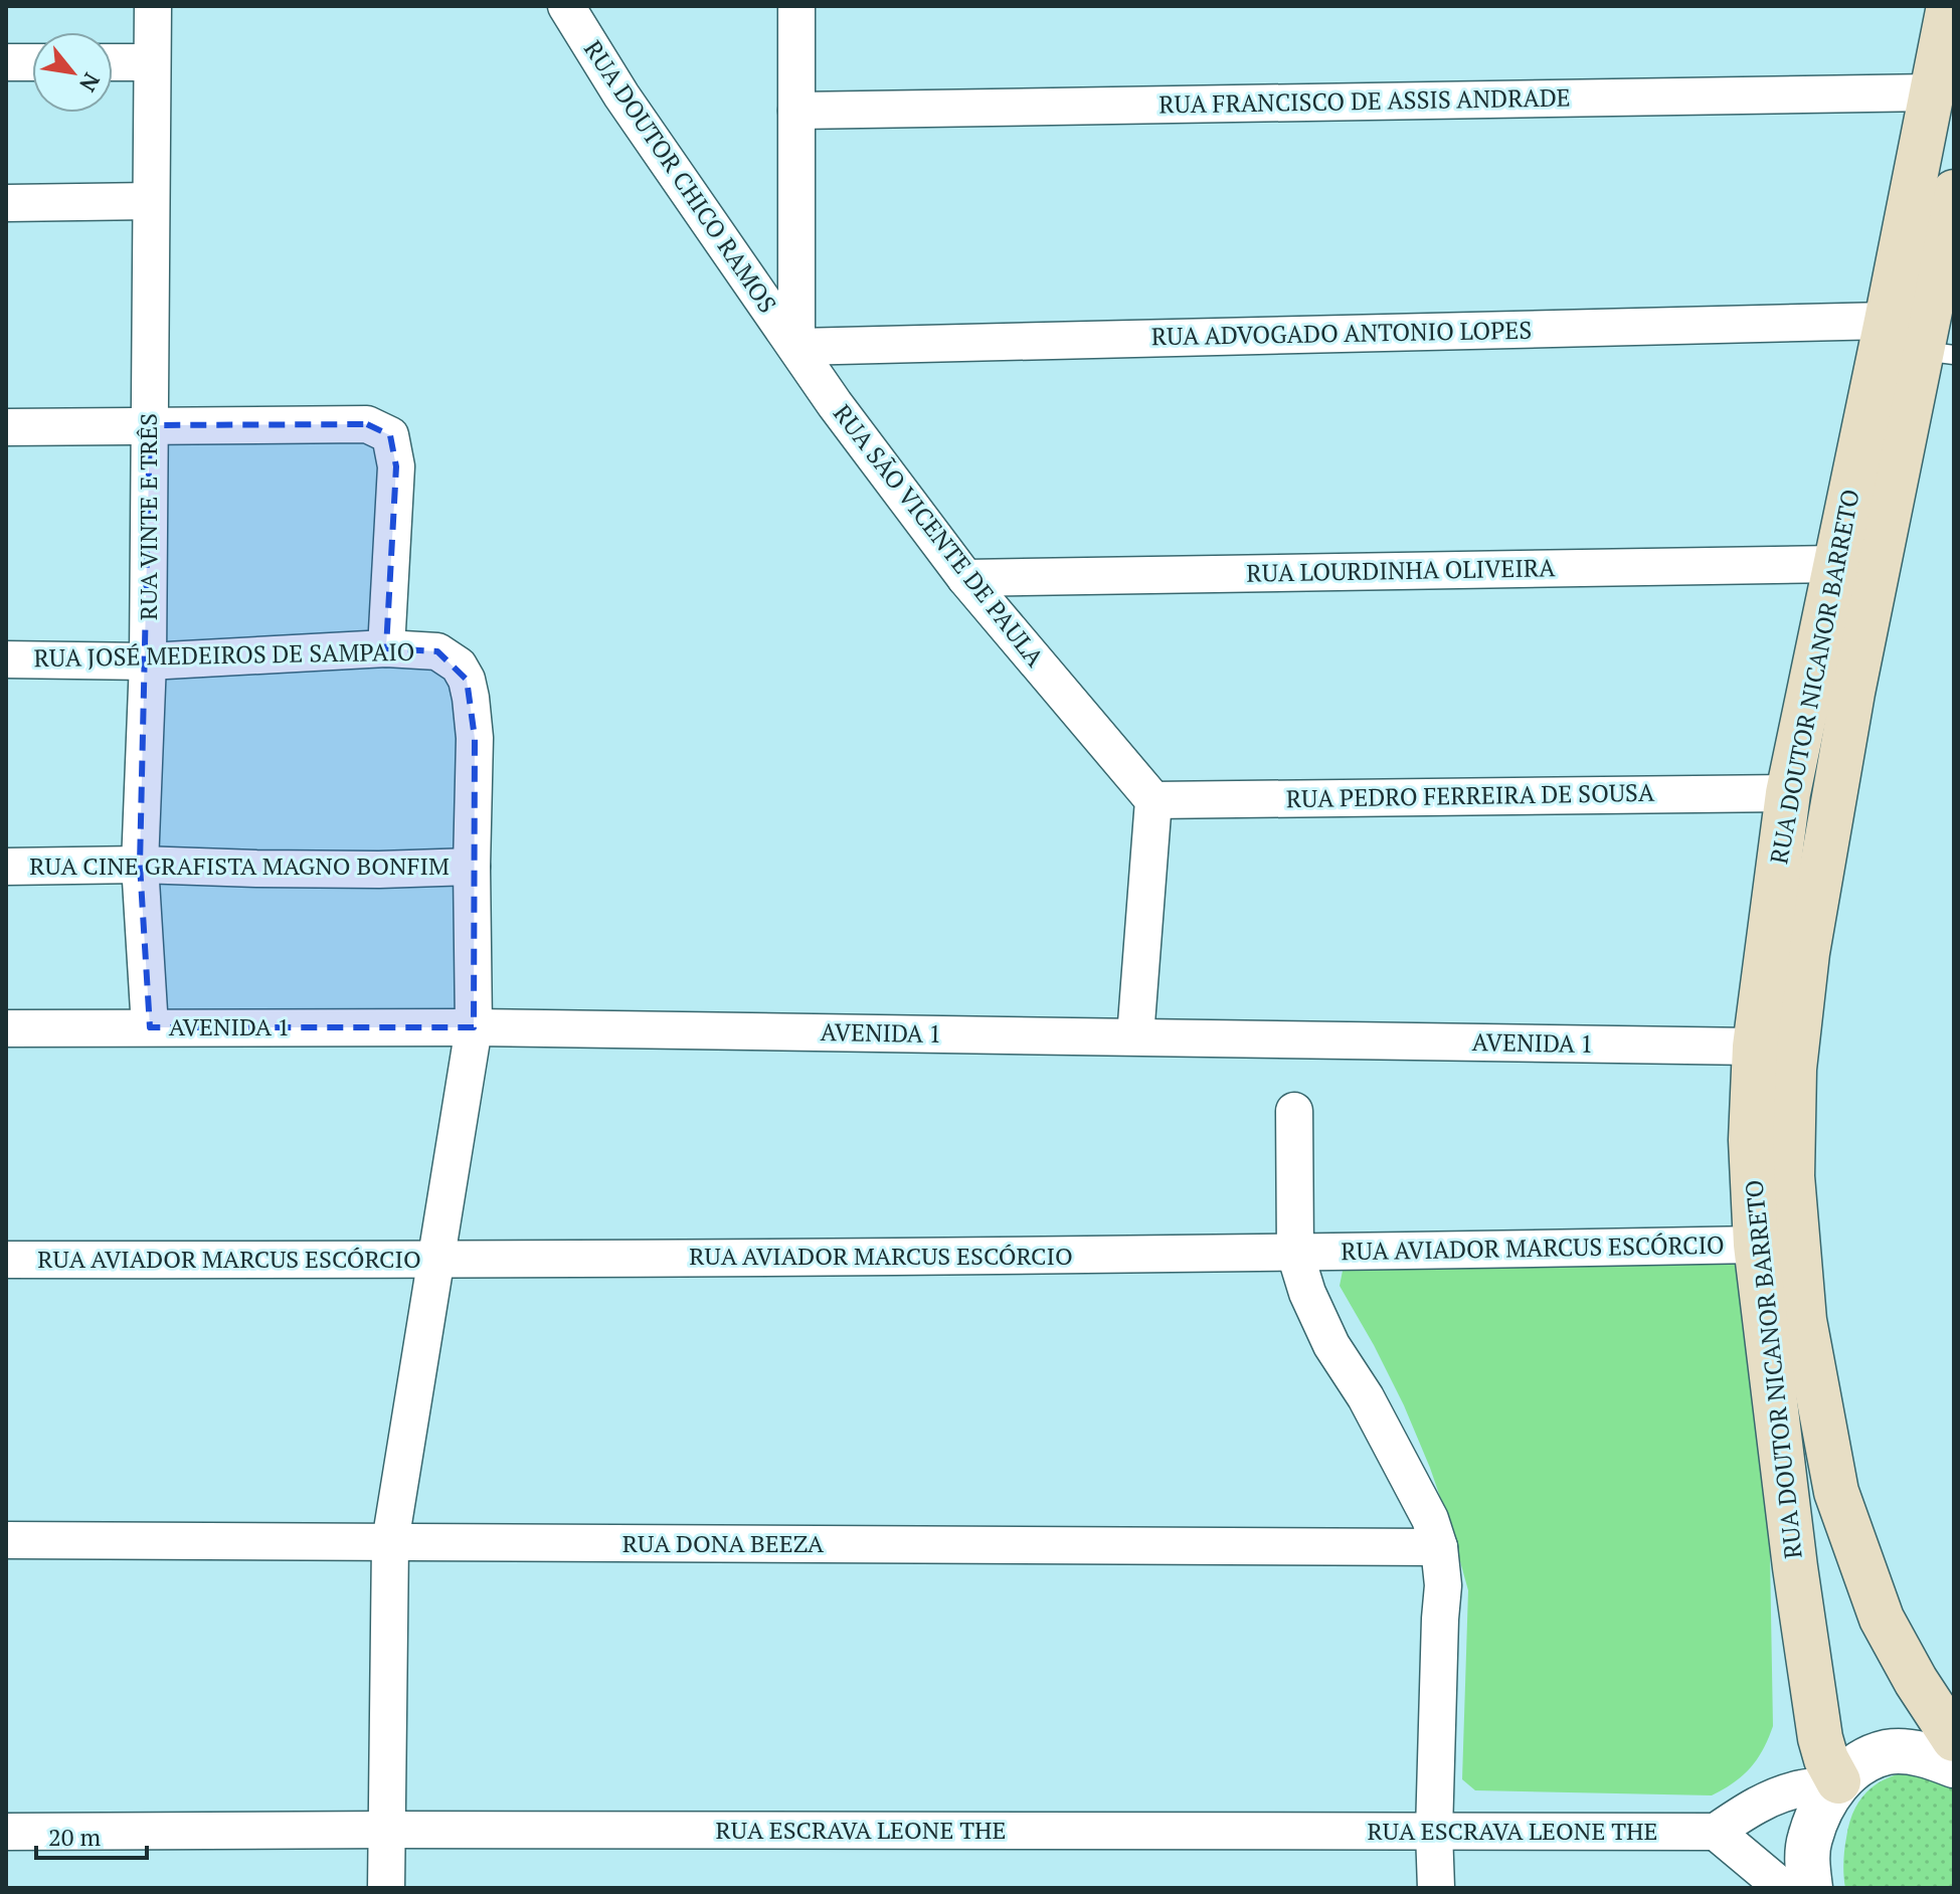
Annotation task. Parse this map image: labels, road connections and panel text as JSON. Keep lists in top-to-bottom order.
{
  "streets": {
    "main road": ["RUA DOUTOR NICANOR BARRETO"],
    "street": [
      "RUA FRANCISCO DE ASSIS ANDRADE",
      "RUA DOUTOR CHICO RAMOS",
      "RUA ADVOGADO ANTONIO LOPES",
      "RUA VINTE E TRÊS",
      "RUA SÃO VICENTE DE PAULA",
      "RUA LOURDINHA OLIVEIRA",
      "RUA JOSÉ MEDEIROS DE SAMPAIO",
      "RUA PEDRO FERREIRA DE SOUSA",
      "RUA CINE GRAFISTA MAGNO BONFIM",
      "AVENIDA 1",
      "RUA AVIADOR MARCUS ESCÓRCIO",
      "RUA DONA BEEZA",
      "RUA ESCRAVA LEONE THE"
    ]
  },
  "crossings": [
    ["RUA FRANCISCO DE ASSIS ANDRADE", "RUA DOUTOR NICANOR BARRETO"],
    ["RUA DOUTOR CHICO RAMOS", "RUA ADVOGADO ANTONIO LOPES"],
    ["RUA DOUTOR CHICO RAMOS", "RUA SÃO VICENTE DE PAULA"],
    ["RUA ADVOGADO ANTONIO LOPES", "RUA SÃO VICENTE DE PAULA"],
    ["RUA ADVOGADO ANTONIO LOPES", "RUA DOUTOR NICANOR BARRETO"],
    ["RUA VINTE E TRÊS", "RUA JOSÉ MEDEIROS DE SAMPAIO"],
    ["RUA VINTE E TRÊS", "RUA CINE GRAFISTA MAGNO BONFIM"],
    ["RUA VINTE E TRÊS", "AVENIDA 1"],
    ["RUA SÃO VICENTE DE PAULA", "RUA LOURDINHA OLIVEIRA"],
    ["RUA SÃO VICENTE DE PAULA", "RUA PEDRO FERREIRA DE SOUSA"],
    ["RUA LOURDINHA OLIVEIRA", "RUA DOUTOR NICANOR BARRETO"],
    ["RUA JOSÉ MEDEIROS DE SAMPAIO", "RUA CINE GRAFISTA MAGNO BONFIM"],
    ["RUA JOSÉ MEDEIROS DE SAMPAIO", "AVENIDA 1"],
    ["RUA JOSÉ MEDEIROS DE SAMPAIO", "RUA AVIADOR MARCUS ESCÓRCIO"],
    ["RUA JOSÉ MEDEIROS DE SAMPAIO", "RUA DONA BEEZA"],
    ["RUA JOSÉ MEDEIROS DE SAMPAIO", "RUA ESCRAVA LEONE THE"],
    ["RUA DOUTOR NICANOR BARRETO", "RUA PEDRO FERREIRA DE SOUSA"],
    ["RUA DOUTOR NICANOR BARRETO", "AVENIDA 1"],
    ["RUA DOUTOR NICANOR BARRETO", "RUA AVIADOR MARCUS ESCÓRCIO"]
  ],
  "scale_bar": "20 m",
  "north": "bottom right"
}
